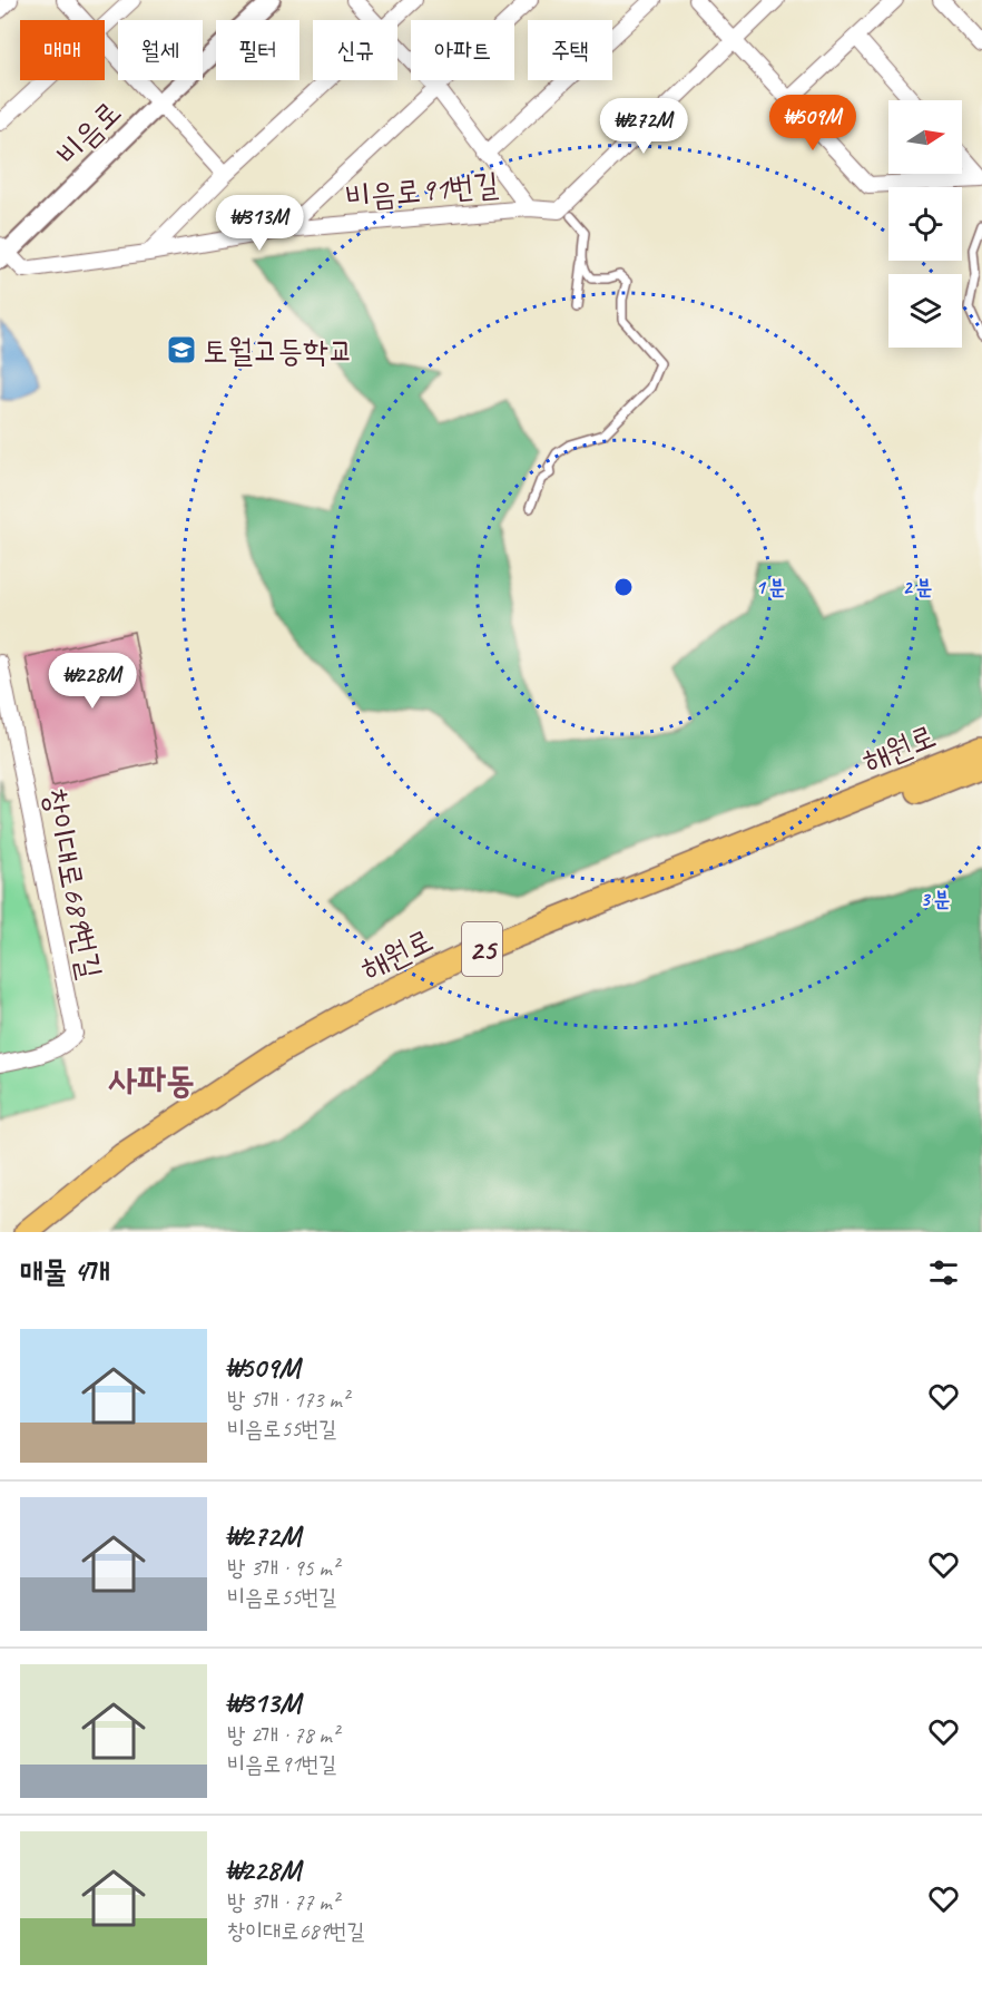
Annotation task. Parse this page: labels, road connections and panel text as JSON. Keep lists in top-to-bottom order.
{
  "streets": {
    "highway": ["해원로", "25"],
    "street": ["비음로", "비음로91번길", "창이대로689번길"]
  },
  "crossings": [
    ["비음로", "비음로91번길"]
  ],
  "districts": ["사파동"],
  "places": {
    "school or university": ["토월고등학교"]
  },
  "north": "right",
  "page": {
    "chip": [
      "매매",
      "월세",
      "필터",
      "신규",
      "아파트",
      "주택"
    ],
    "price": [
      "₩509M",
      "₩272M",
      "₩313M",
      "₩228M"
    ],
    "heading": "매물 4개",
    "list": [
      {
        "name": "₩509M",
        "note": "방 5개 · 173 m² · 비음로55번길"
      },
      {
        "name": "₩272M",
        "note": "방 3개 · 95 m² · 비음로55번길"
      },
      {
        "name": "₩313M",
        "note": "방 2개 · 78 m² · 비음로91번길"
      },
      {
        "name": "₩228M",
        "note": "방 3개 · 77 m² · 창이대로689번길"
      }
    ]
  },
  "rings": ["1 분", "2 분", "3 분"]
}
